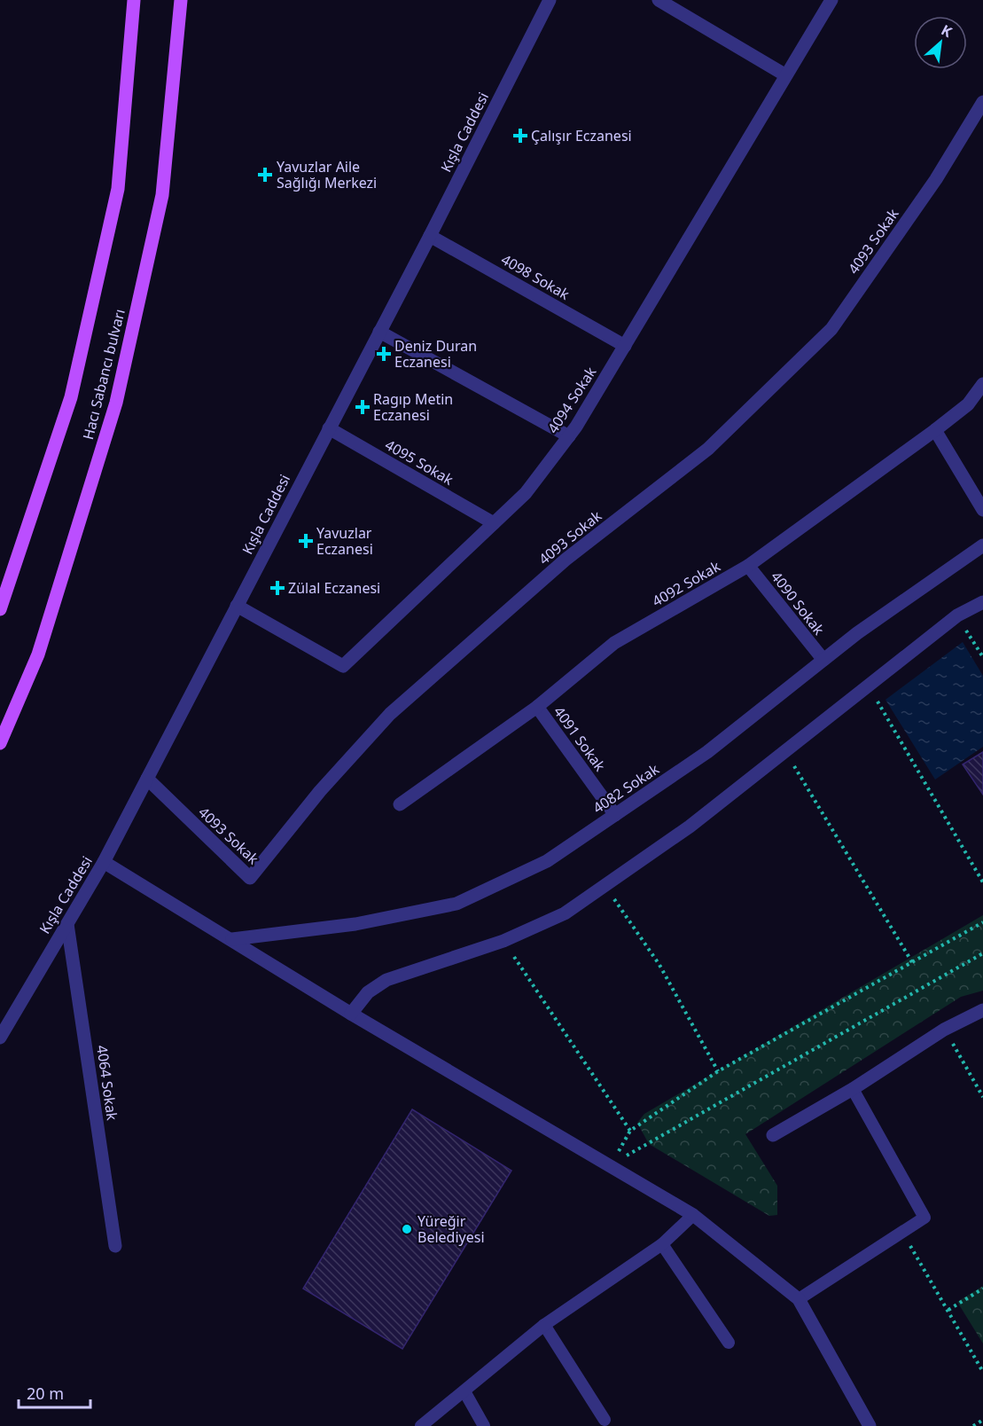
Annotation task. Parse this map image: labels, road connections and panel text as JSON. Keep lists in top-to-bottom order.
{
  "streets": {
    "main road": ["Hacı Sabancı bulvarı"],
    "street": [
      "Kışla Caddesi",
      "4093 Sokak",
      "4098 Sokak",
      "4094 Sokak",
      "4095 Sokak",
      "4092 Sokak",
      "4090 Sokak",
      "4091 Sokak",
      "4082 Sokak",
      "4064 Sokak"
    ]
  },
  "crossings": [
    ["Kışla Caddesi", "4093 Sokak"],
    ["Kışla Caddesi", "4098 Sokak"],
    ["Kışla Caddesi", "4094 Sokak"],
    ["Kışla Caddesi", "4095 Sokak"],
    ["Kışla Caddesi", "4064 Sokak"],
    ["4098 Sokak", "4094 Sokak"],
    ["4094 Sokak", "4095 Sokak"],
    ["4092 Sokak", "4090 Sokak"],
    ["4092 Sokak", "4091 Sokak"],
    ["4090 Sokak", "4082 Sokak"],
    ["4091 Sokak", "4082 Sokak"]
  ],
  "places": {
    "health": [
      "Çalışır Eczanesi",
      "Yavuzlar Aile Sağlığı Merkezi",
      "Deniz Duran Eczanesi",
      "Ragıp Metin Eczanesi",
      "Yavuzlar Eczanesi",
      "Zülal Eczanesi"
    ],
    "other": ["Yüreğir Belediyesi"]
  },
  "scale_bar": "20 m",
  "north": "top right"
}
